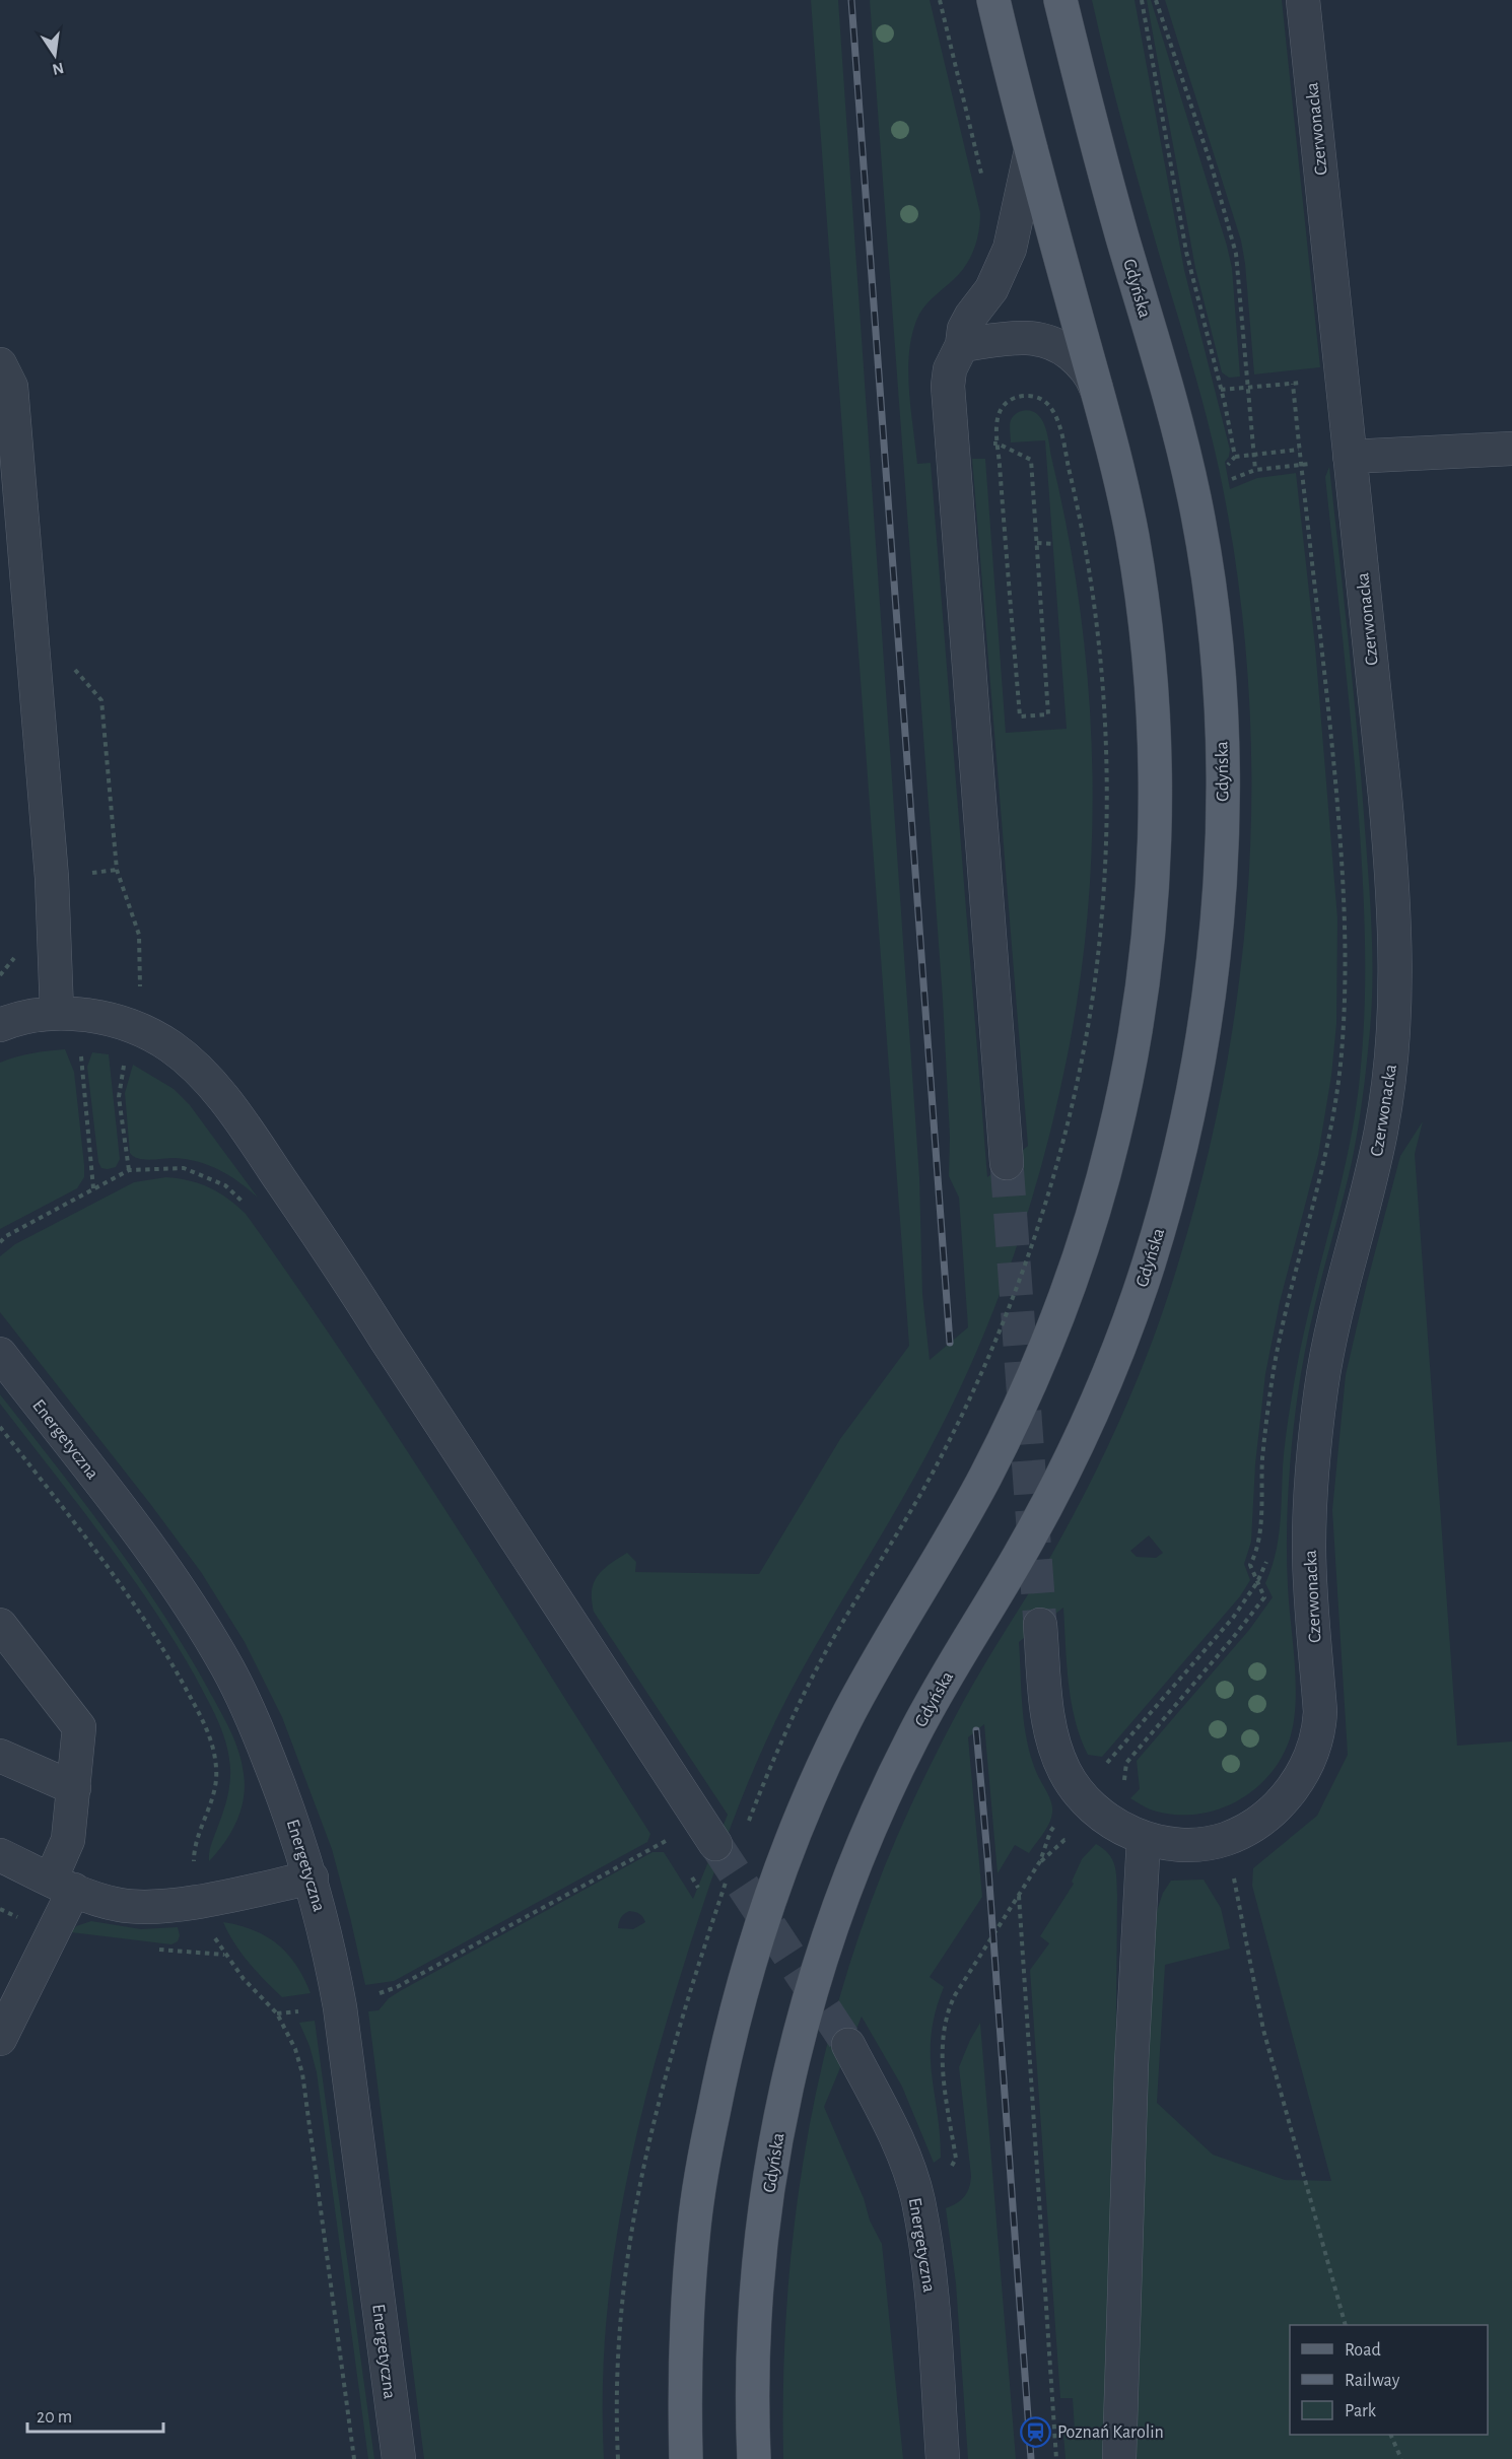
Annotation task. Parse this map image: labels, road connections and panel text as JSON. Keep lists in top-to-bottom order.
{
  "streets": {
    "main road": ["Gdyńska"],
    "street": ["Czerwonacka", "Energetyczna"]
  },
  "places": {
    "station": ["Poznań Karolin"]
  },
  "legend": ["Road", "Railway", "Park"],
  "scale_bar": "20 m",
  "north": "bottom"
}
